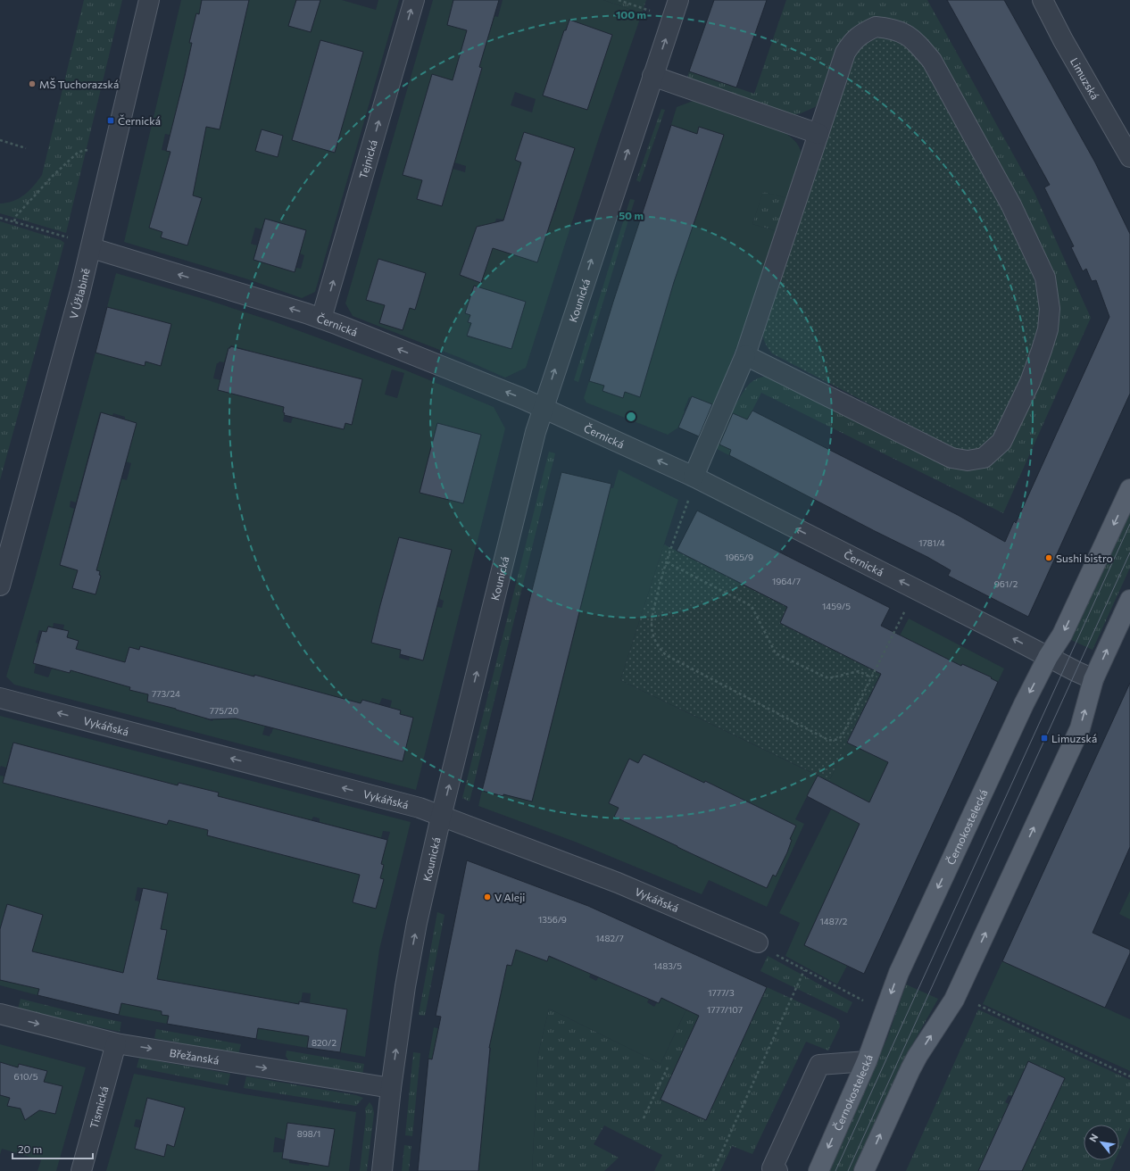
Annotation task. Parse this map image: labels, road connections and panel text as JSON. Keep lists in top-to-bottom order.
{
  "streets": {
    "main road": ["Černokostelecká"],
    "street": [
      "Limuzská",
      "Tejnická",
      "V Úžlabině",
      "Kounická",
      "Černická",
      "Vykáňská",
      "Břežanská",
      "Tismická"
    ]
  },
  "crossings": [
    ["Tejnická", "Černická"],
    ["V Úžlabině", "Černická"],
    ["Kounická", "Černická"],
    ["Kounická", "Vykáňská"],
    ["Kounická", "Břežanská"],
    ["Černická", "Černokostelecká"],
    ["Břežanská", "Tismická"]
  ],
  "one_way": [
    "Tejnická",
    "Černická",
    "Vykáňská",
    "Břežanská"
  ],
  "places": {
    "other": ["MŠ Tuchorazská", "Sushi bistro", "V Aleji"],
    "transit": ["Černická", "Limuzská"]
  },
  "house_numbers": [
    "1781/4",
    "1965/9",
    "1964/7",
    "961/2",
    "1459/5",
    "773/24",
    "775/20",
    "1356/9",
    "1487/2",
    "1482/7",
    "1483/5",
    "1777/3",
    "1777/107",
    "820/2",
    "610/5",
    "898/1"
  ],
  "scale_bar": "20 m",
  "north": "top left",
  "rings": ["100 m", "50 m"]
}
